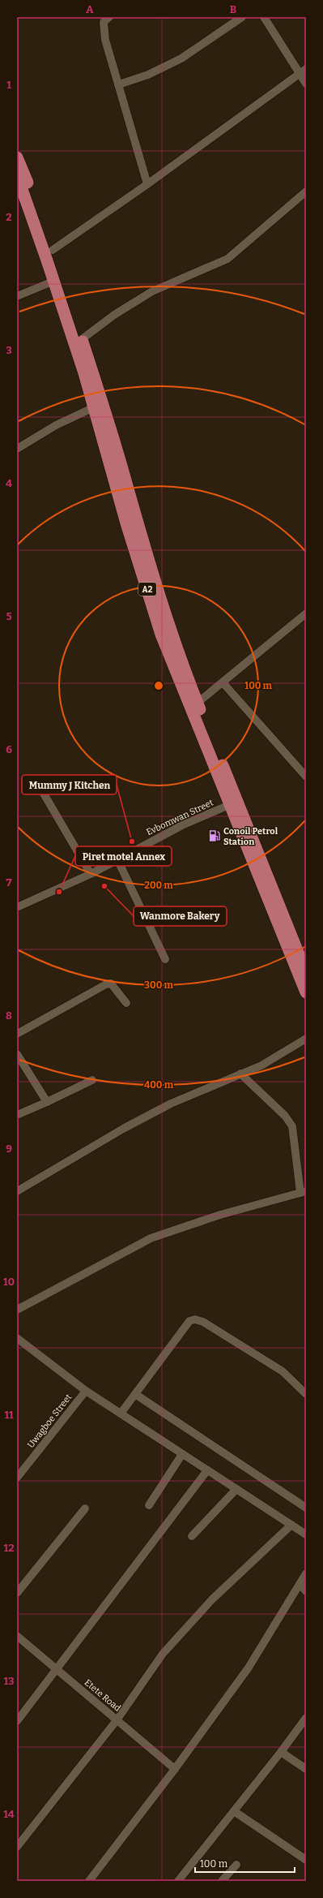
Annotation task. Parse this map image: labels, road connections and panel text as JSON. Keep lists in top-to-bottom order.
{
  "streets": {
    "highway": ["A2"],
    "street": ["Evbomwan Street", "Uwagboe Street", "Etete Road"]
  },
  "crossings": [
    ["A2", "Evbomwan Street"]
  ],
  "places": {
    "fuel station": ["Conoil Petrol Station"],
    "other": ["Mummy J Kitchen", "Wanmore Bakery", "Piret motel Annex"]
  },
  "scale_bar": "100 m",
  "grid": {
    "columns": ["A", "B"],
    "rows": [
      "1",
      "2",
      "3",
      "4",
      "5",
      "6",
      "7",
      "8",
      "9",
      "10",
      "11",
      "12",
      "13",
      "14"
    ]
  },
  "rings": [
    "100 m",
    "200 m",
    "300 m",
    "400 m"
  ]
}
